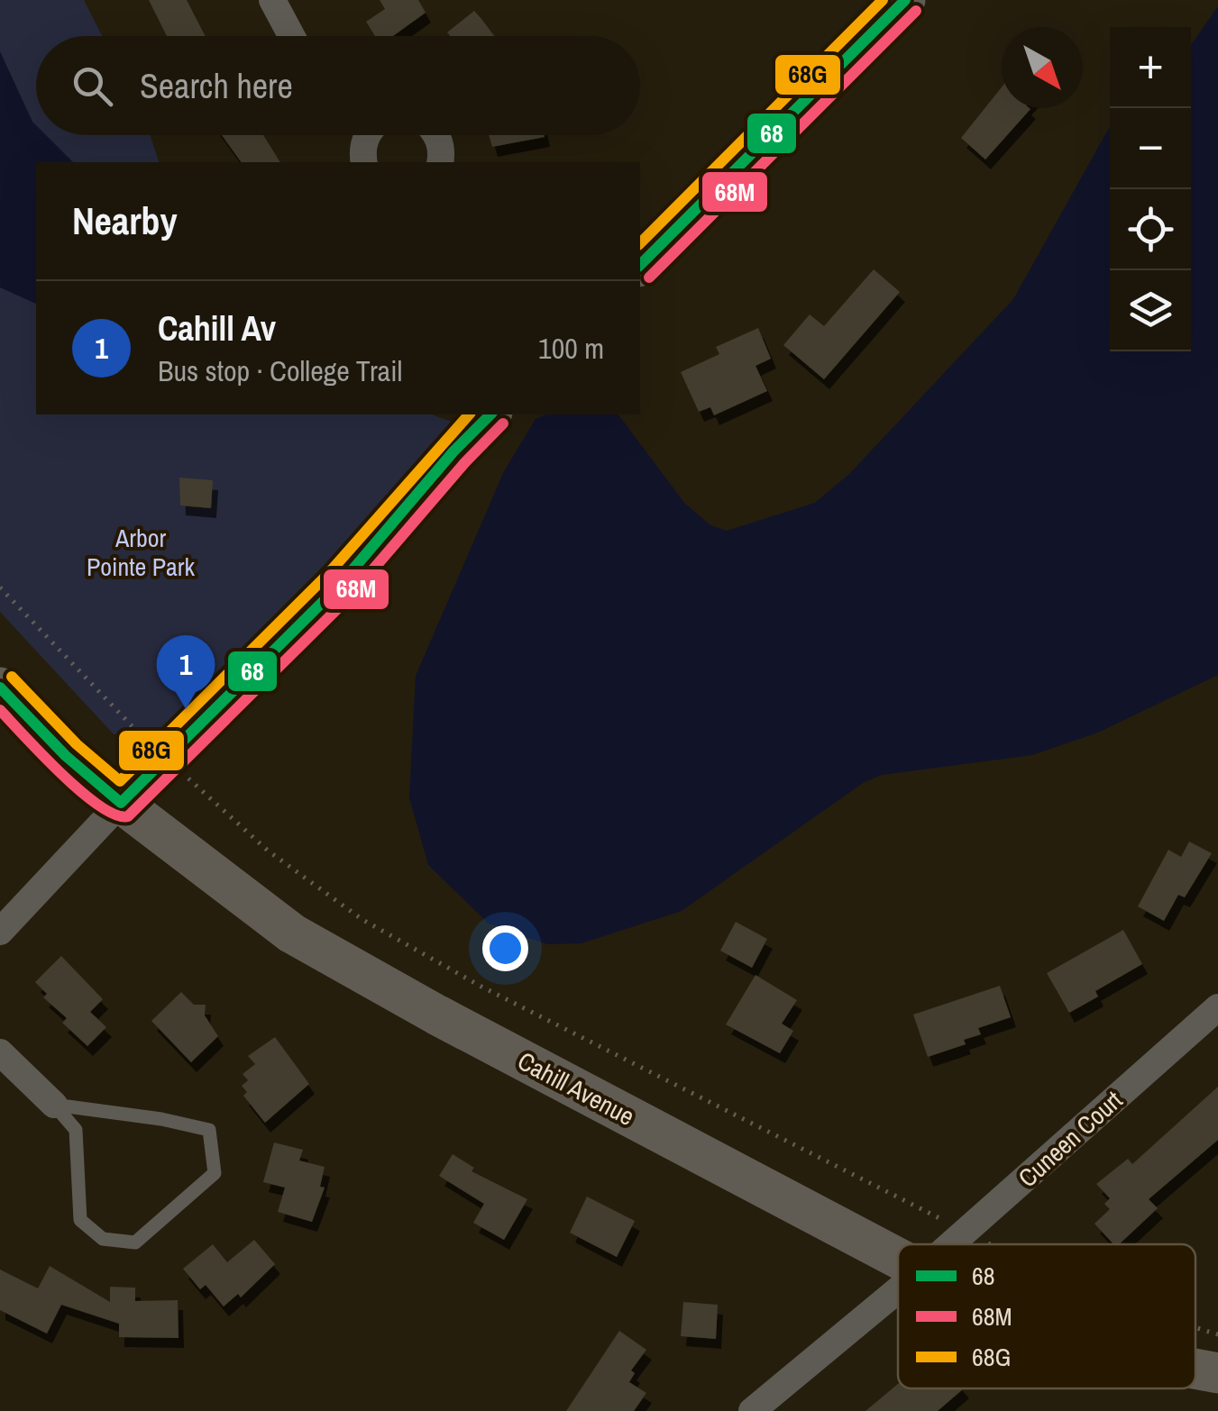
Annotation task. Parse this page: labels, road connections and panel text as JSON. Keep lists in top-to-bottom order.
{
  "streets": {
    "street": ["Cahill Avenue", "Cuneen Court"]
  },
  "parks": ["Arbor Pointe Park"],
  "lines": ["transit line 68", "transit line 68G", "transit line 68M"],
  "legend": ["68", "68M", "68G"],
  "north": "bottom right",
  "page": {
    "map_buttons": ["+", "−"],
    "search": "Search here",
    "heading": "Nearby",
    "list": [
      {
        "mark": "1",
        "name": "Cahill Av",
        "note": "Bus stop · College Trail",
        "value": "100 m"
      }
    ],
    "pins": "1"
  }
}
